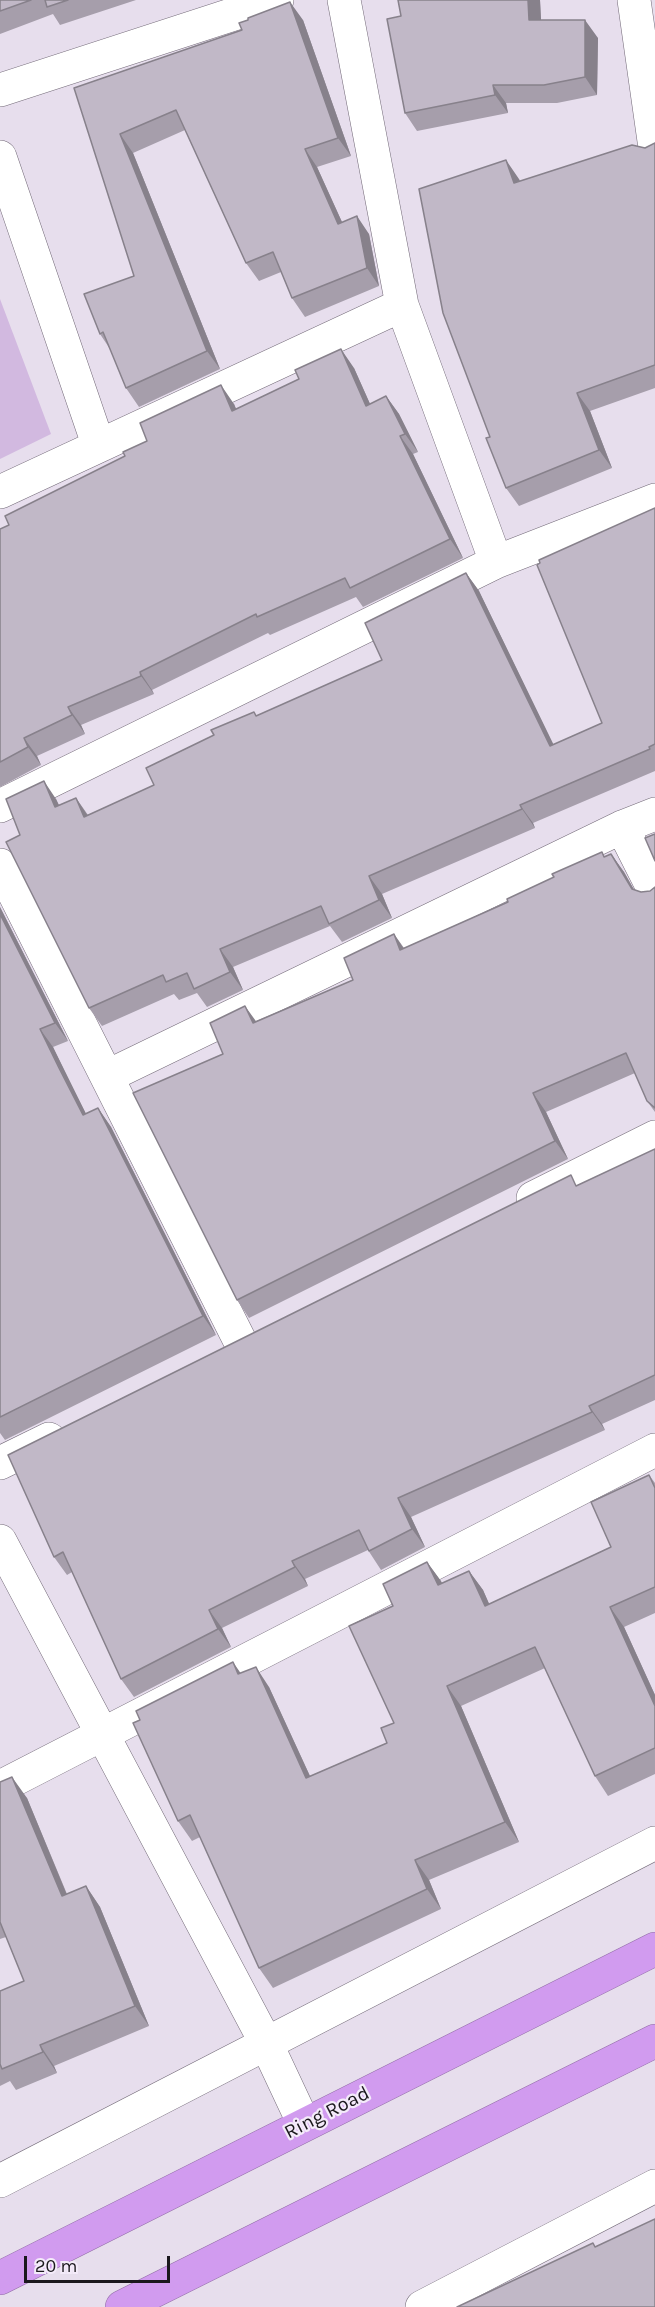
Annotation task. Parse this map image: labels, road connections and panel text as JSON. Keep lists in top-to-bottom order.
{
  "streets": {
    "highway": ["Ring Road"]
  },
  "scale_bar": "20 m"
}
